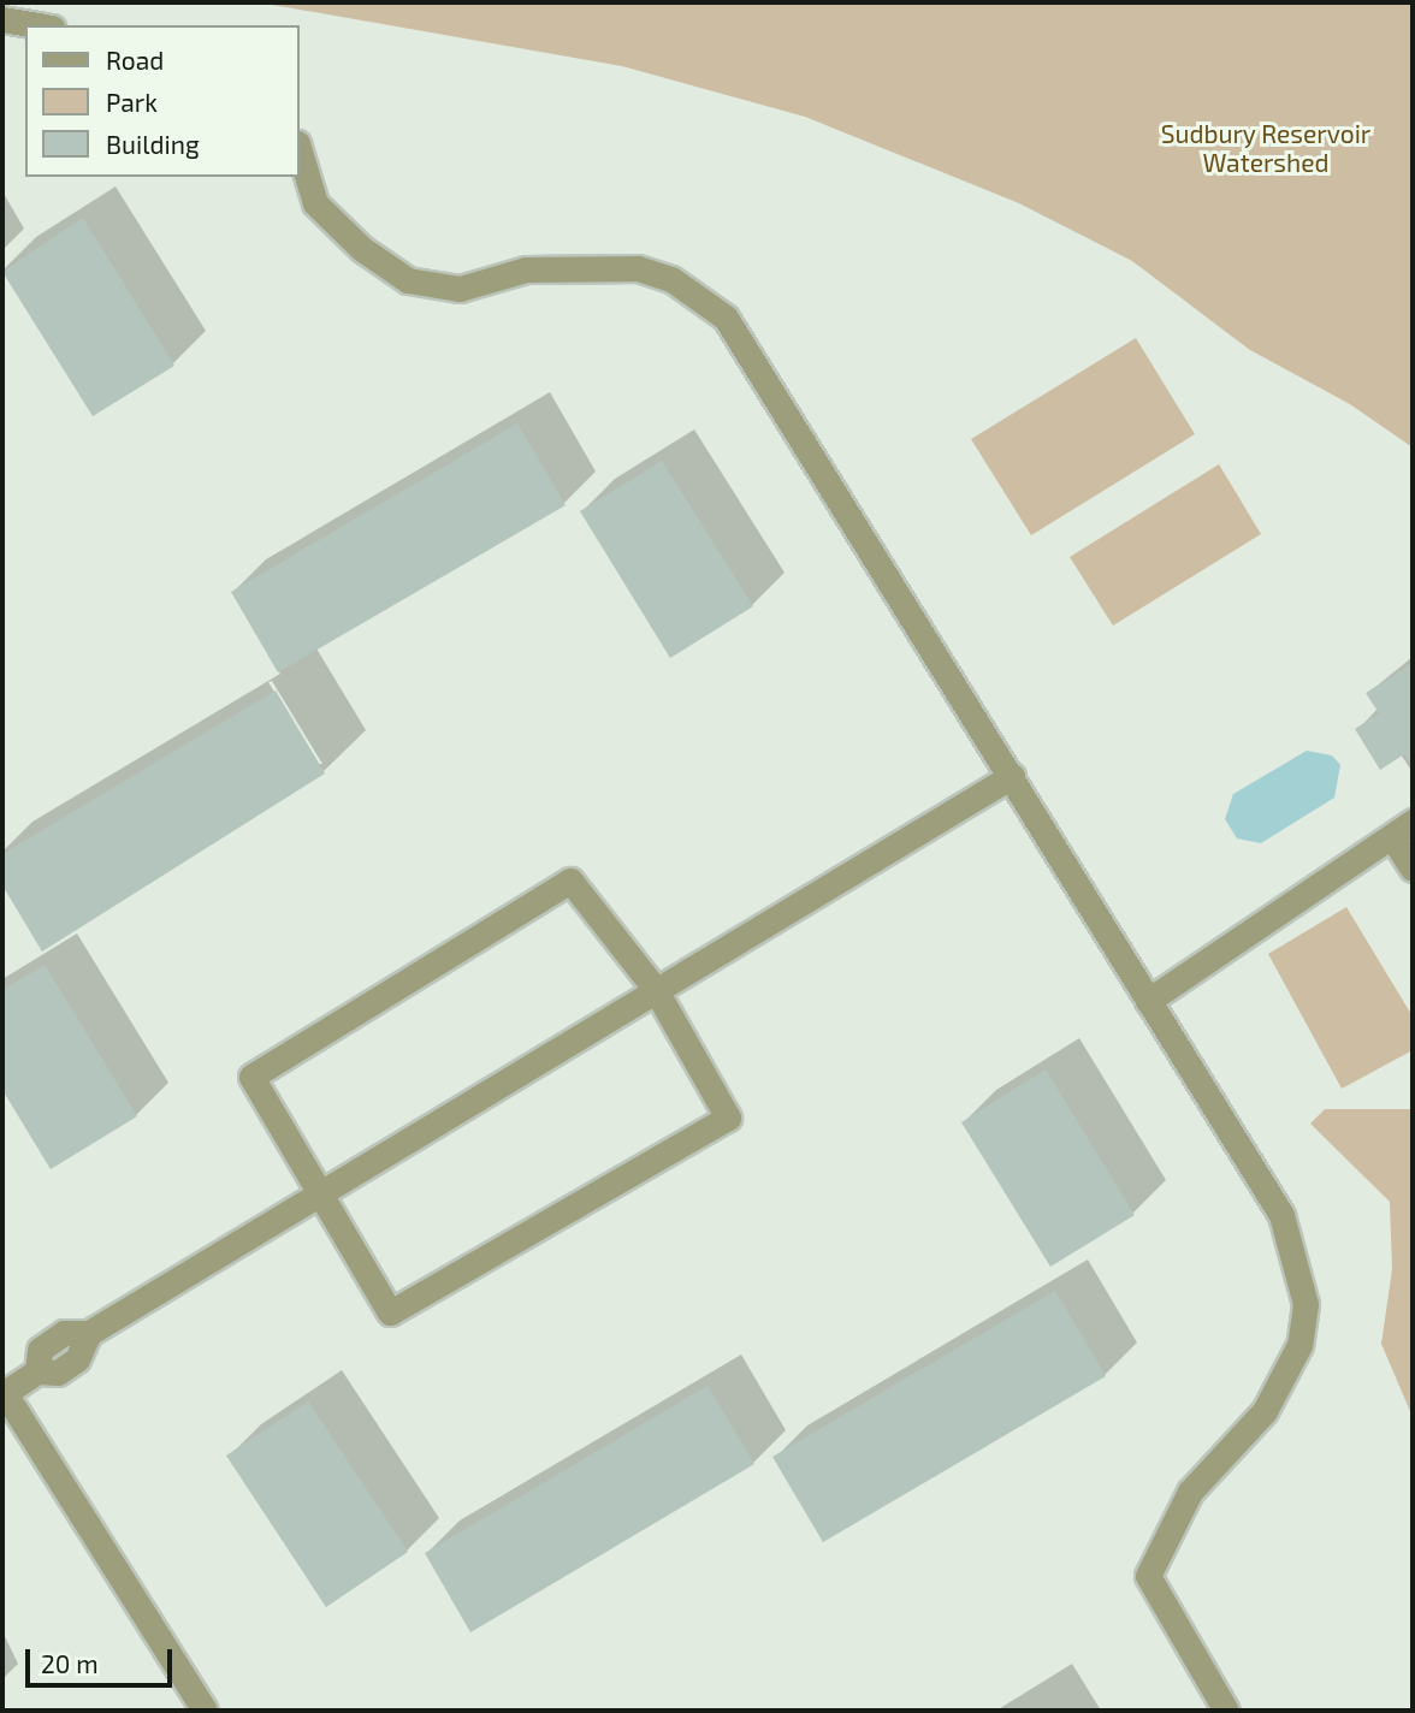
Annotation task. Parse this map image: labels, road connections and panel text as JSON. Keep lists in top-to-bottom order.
{
  "parks": ["Sudbury Reservoir Watershed"],
  "legend": ["Road", "Park", "Building"],
  "scale_bar": "20 m"
}
